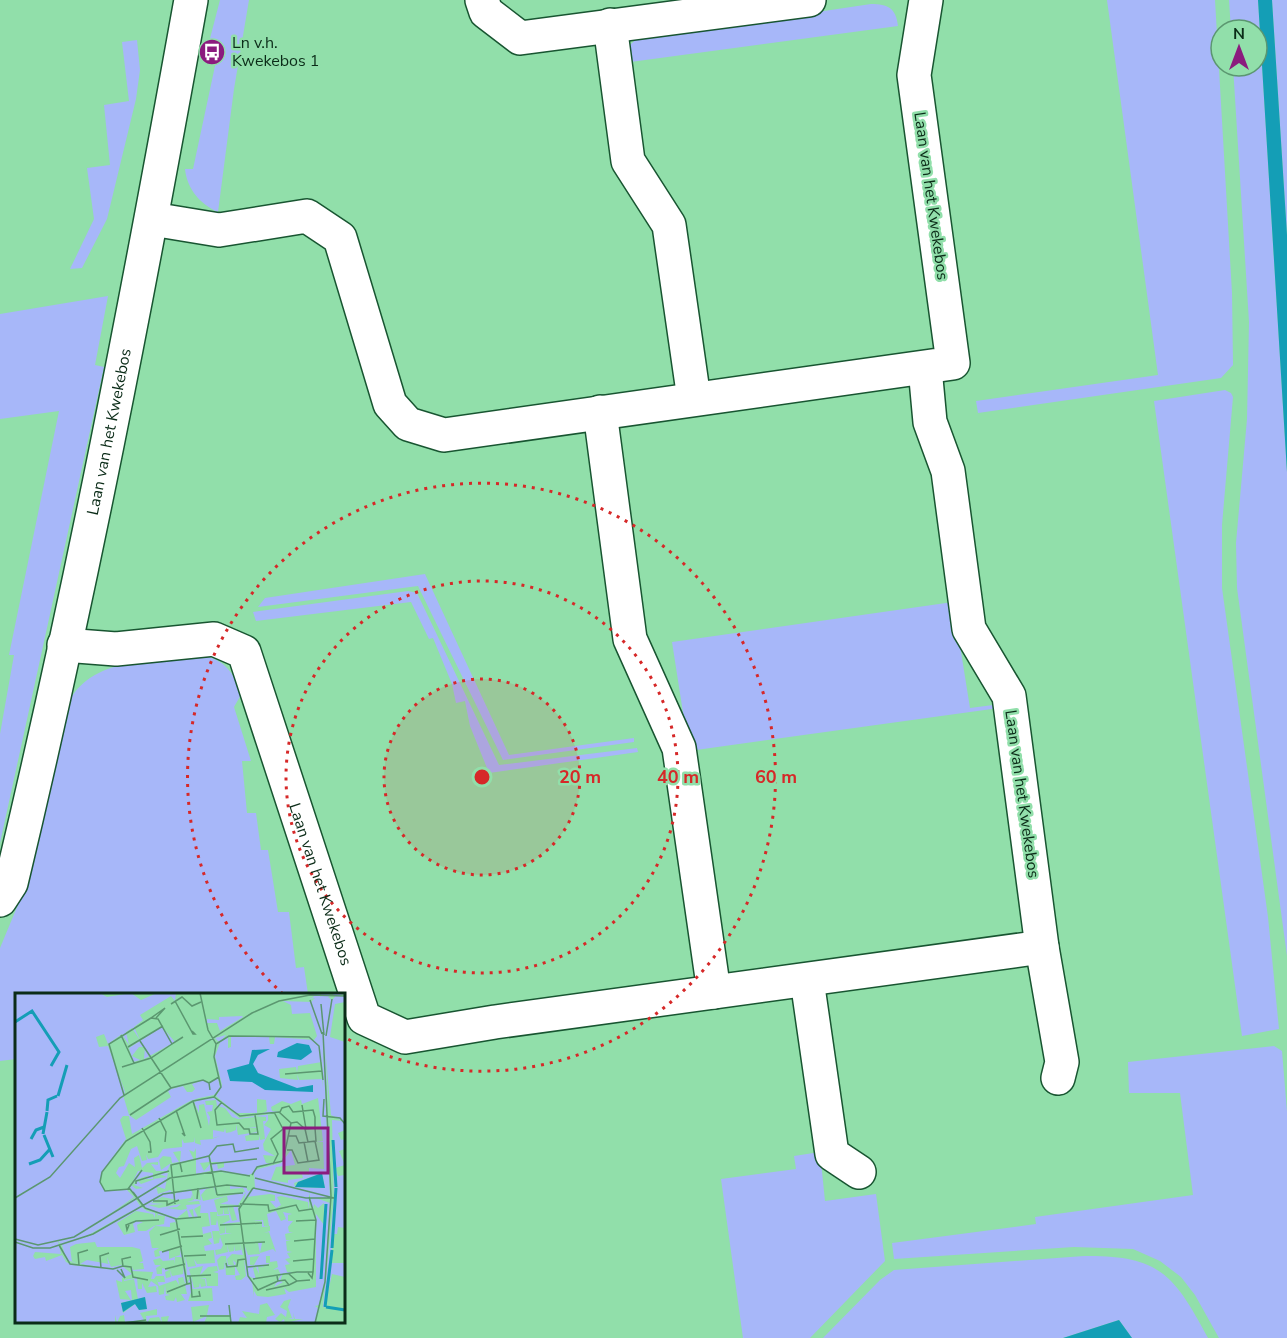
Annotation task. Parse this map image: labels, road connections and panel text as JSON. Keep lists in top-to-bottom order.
{
  "streets": {
    "street": ["Laan van het Kwekebos"]
  },
  "places": {
    "bus stop": ["Ln v.h. Kwekebos 1"]
  },
  "north": "top",
  "rings": ["20 m", "40 m", "60 m"]
}
